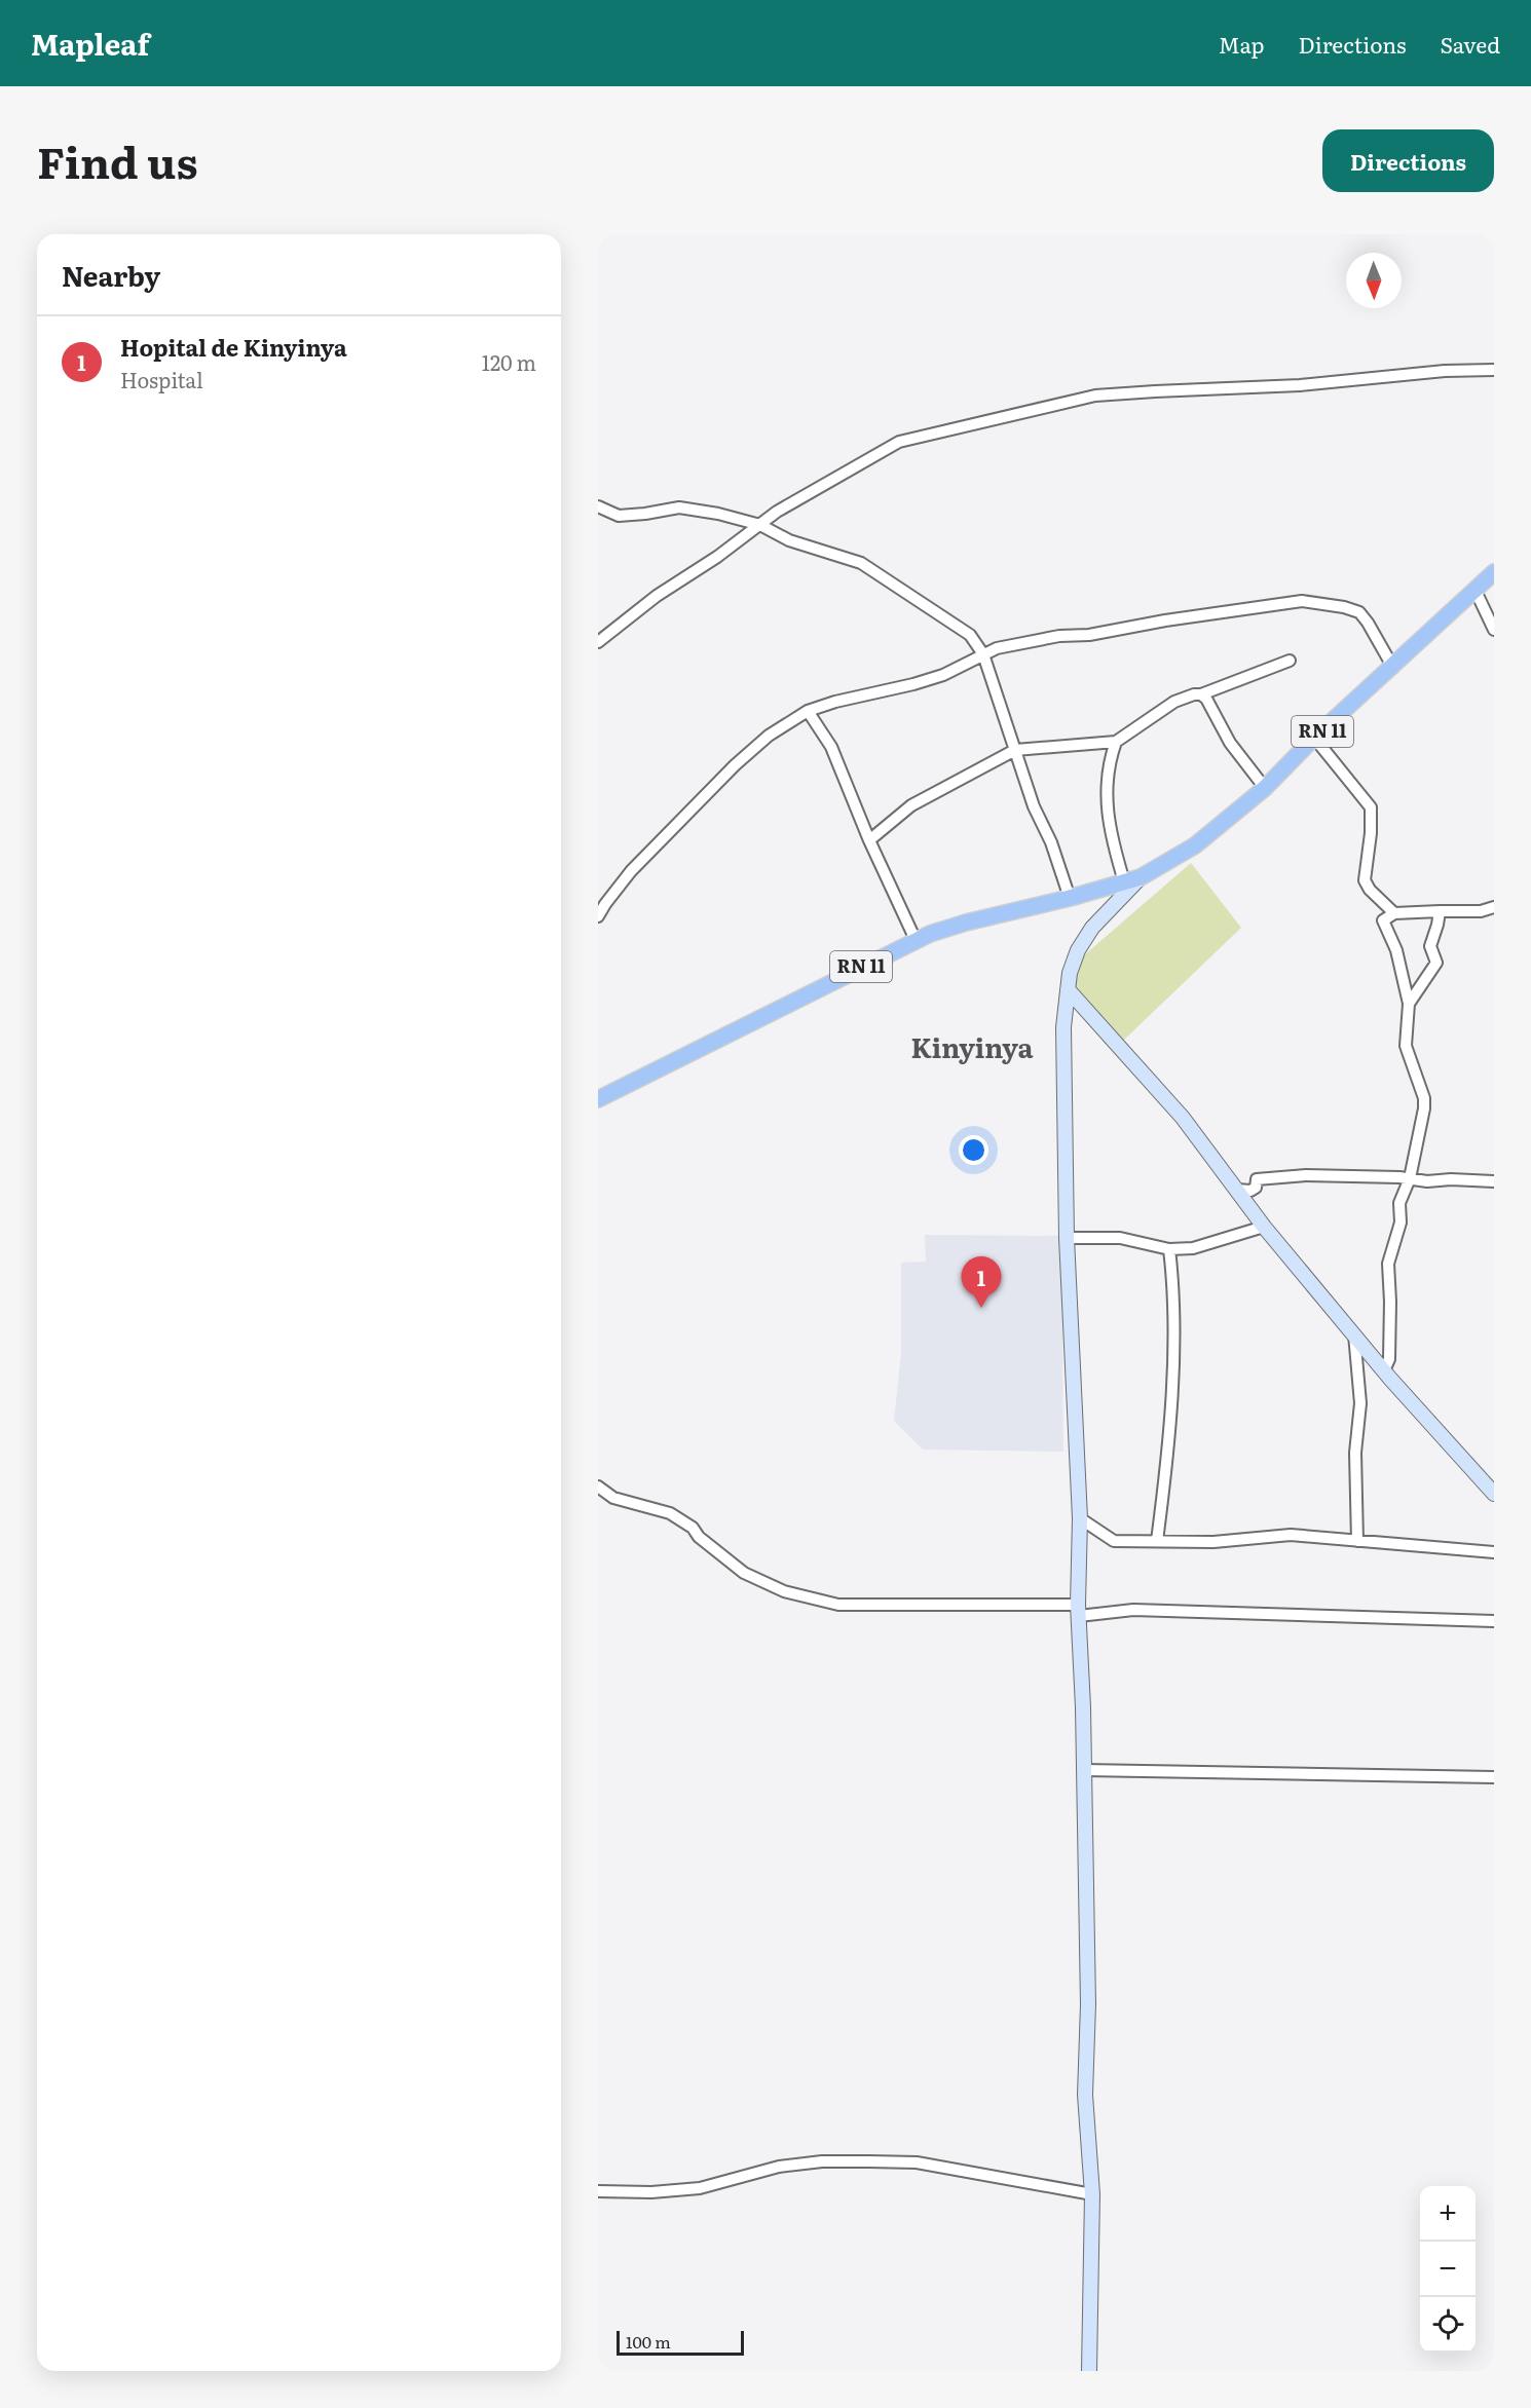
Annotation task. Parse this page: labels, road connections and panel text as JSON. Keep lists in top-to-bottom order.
{
  "streets": {
    "main road": ["RN 11"]
  },
  "districts": ["Kinyinya"],
  "scale_bar": "100 m",
  "north": "bottom",
  "page": {
    "header": "Mapleaf",
    "nav": ["Map", "Directions", "Saved"],
    "title": "Find us",
    "buttons": "Directions",
    "heading": "Nearby",
    "list": [
      {
        "mark": "1",
        "name": "Hopital de Kinyinya",
        "note": "Hospital",
        "value": "120 m"
      }
    ],
    "pins": "1",
    "map_buttons": ["+", "−"],
    "scale": "100 m"
  }
}
